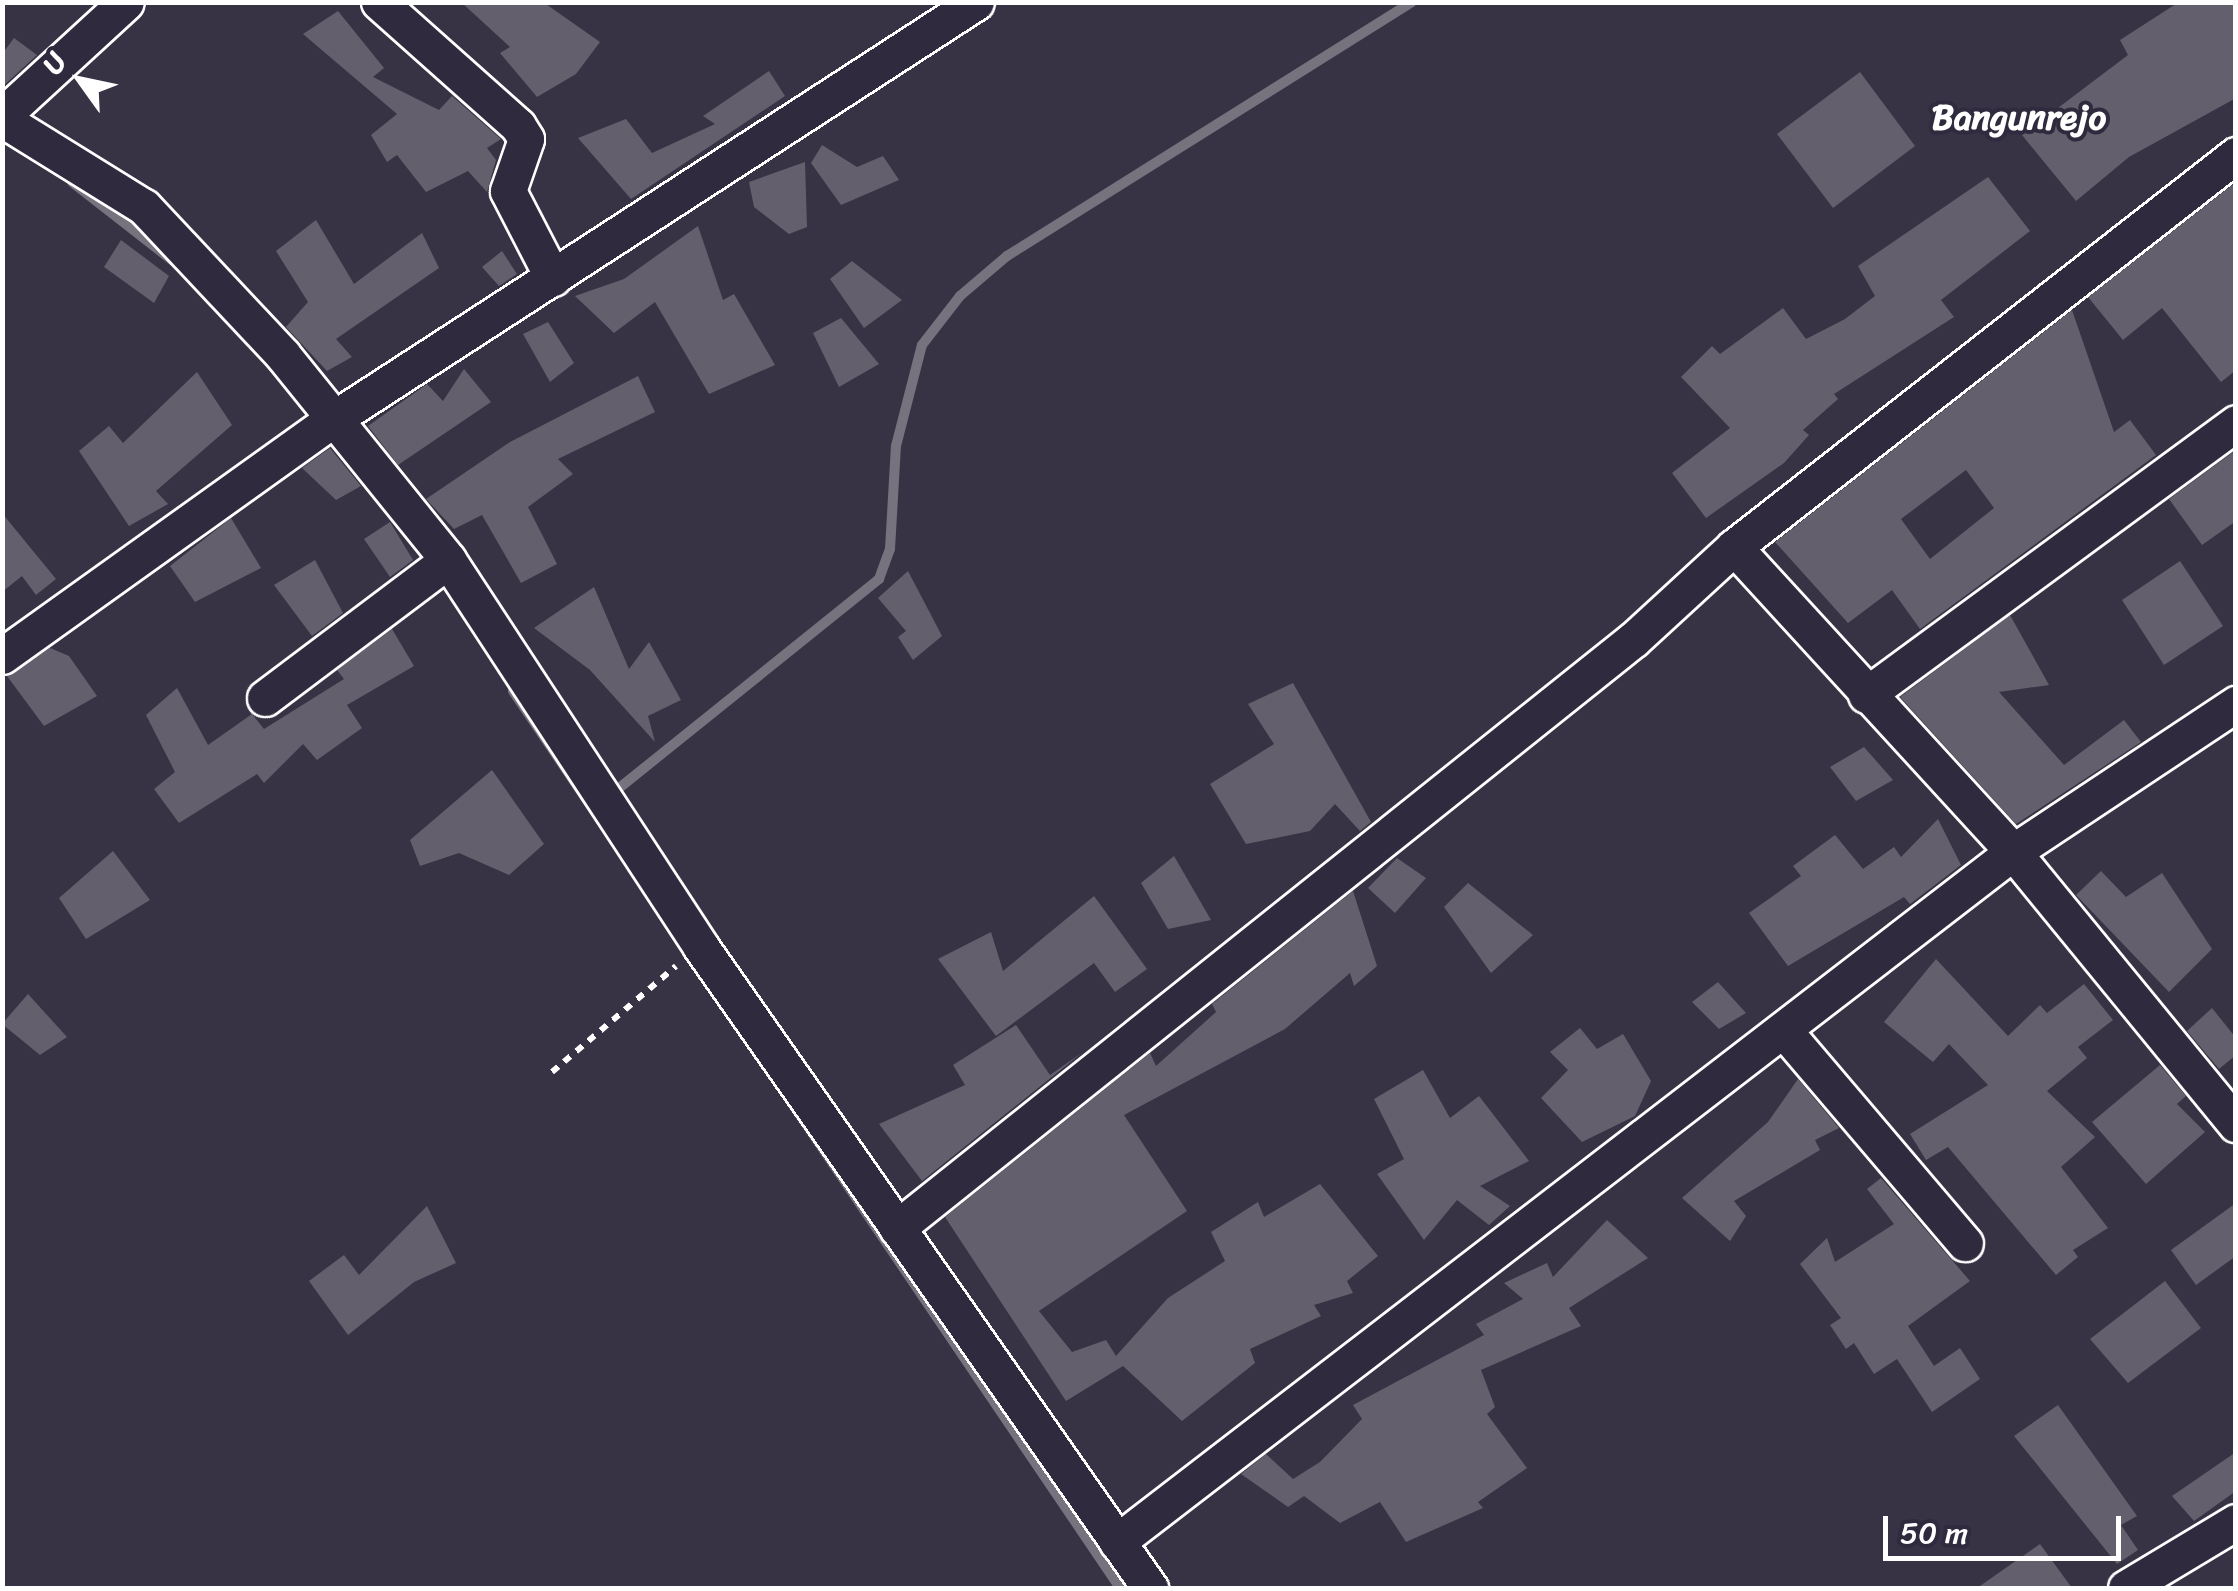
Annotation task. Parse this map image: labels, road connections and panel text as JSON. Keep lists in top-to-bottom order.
{
  "districts": ["Bangunrejo"],
  "scale_bar": "50 m",
  "north": "top left"
}
